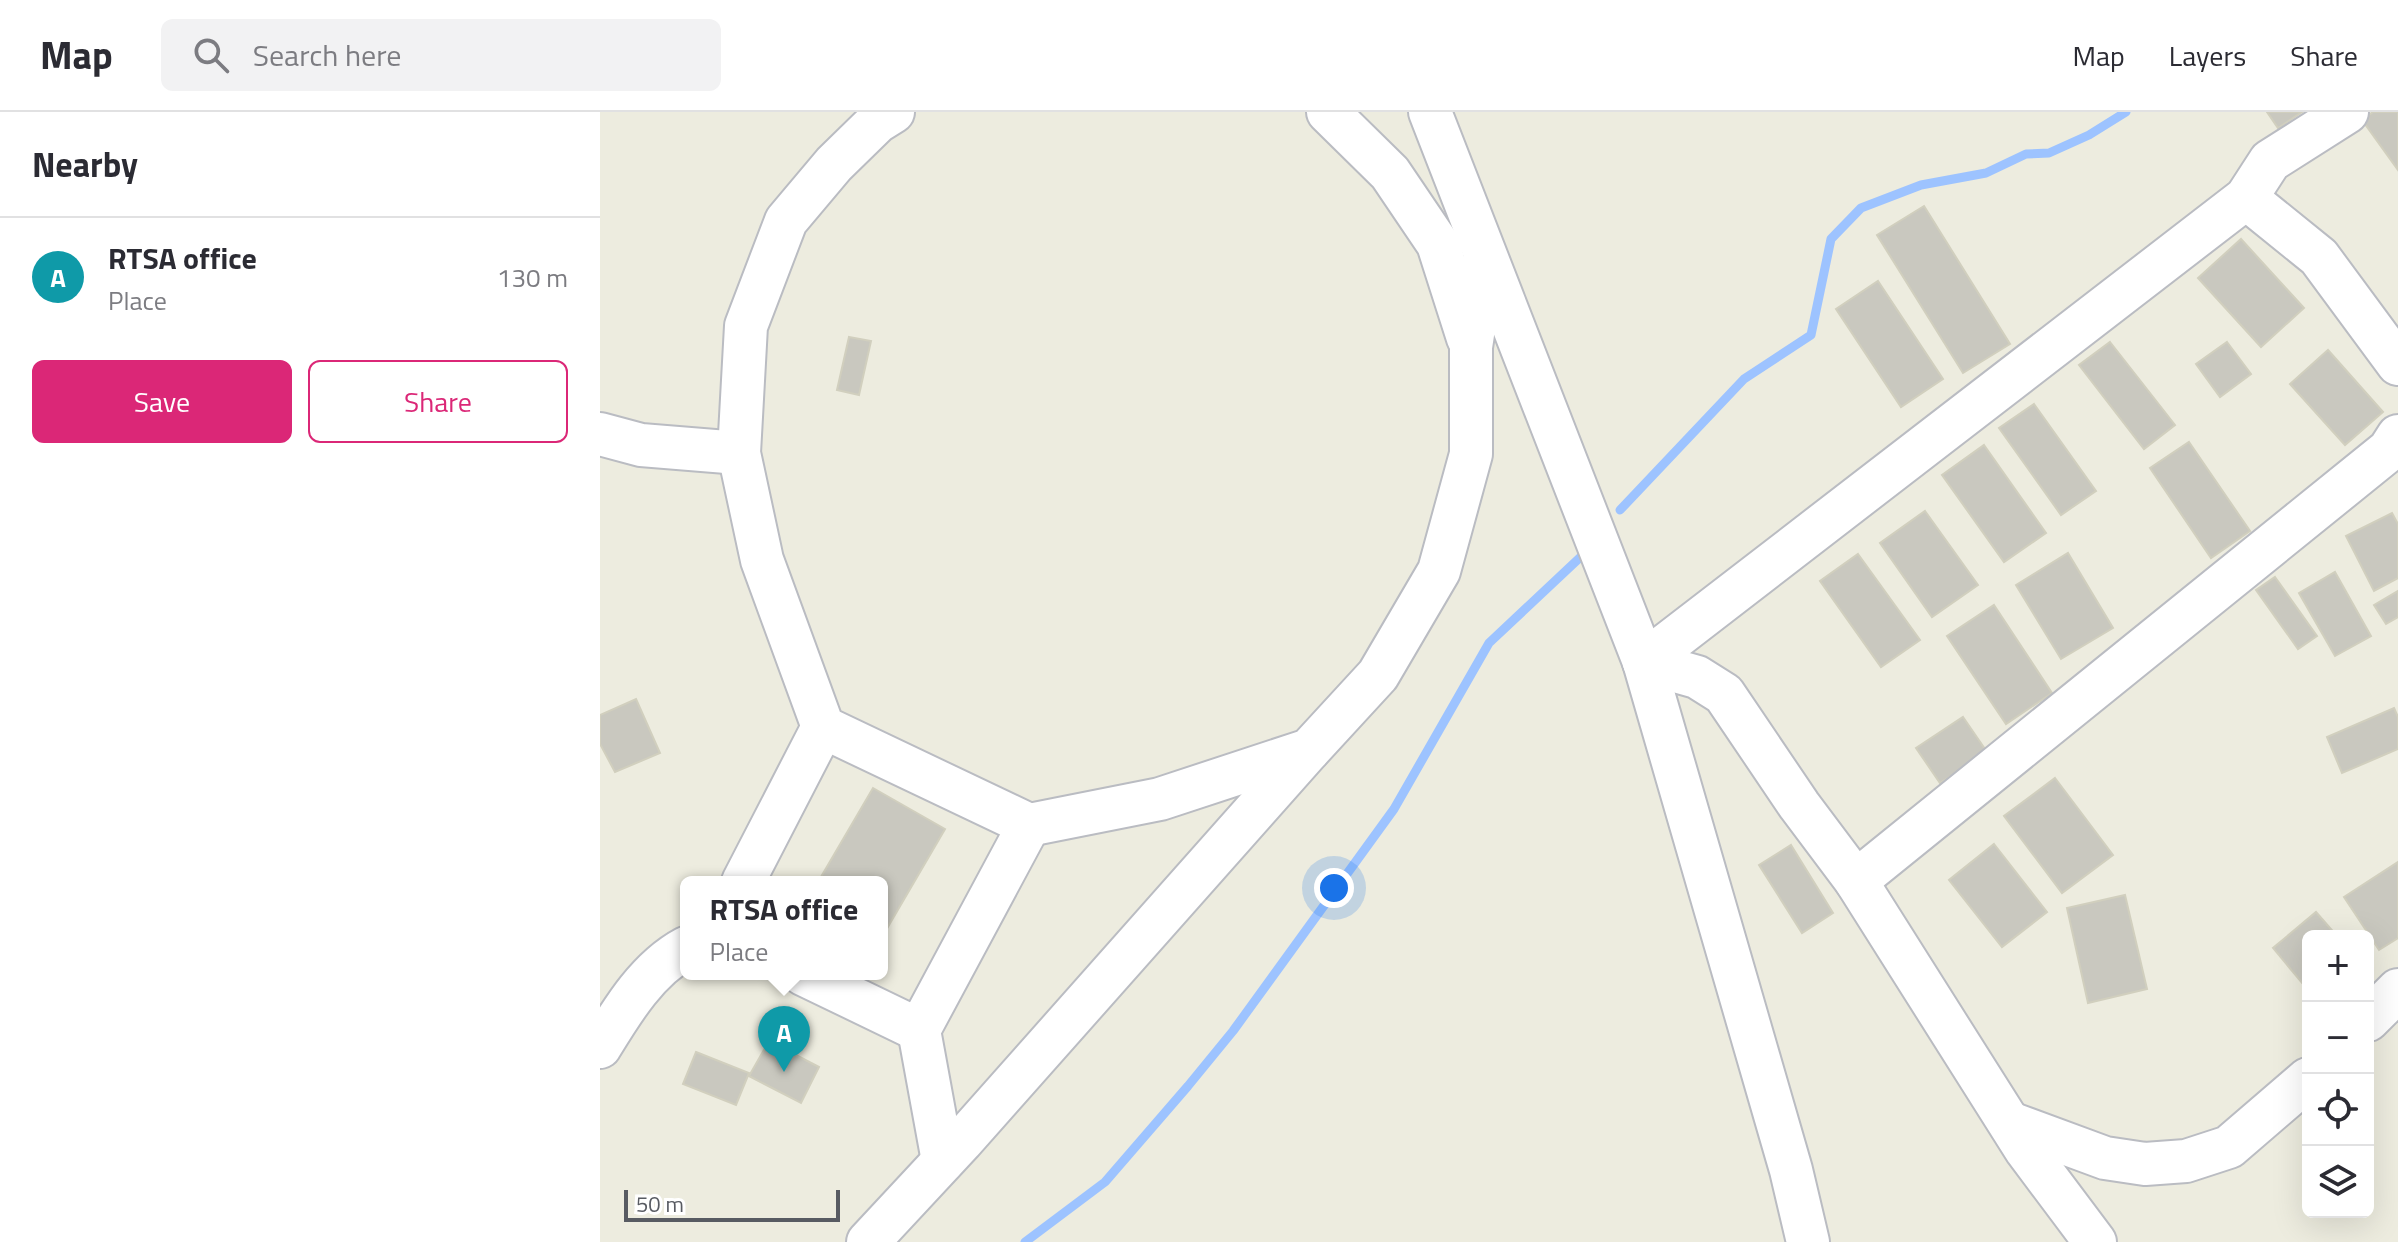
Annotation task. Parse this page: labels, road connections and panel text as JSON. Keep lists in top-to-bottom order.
{
  "scale_bar": "50 m",
  "page": {
    "header": "Map",
    "search": "Search here",
    "nav": ["Map", "Layers", "Share"],
    "heading": "Nearby",
    "list": [
      {
        "mark": "A",
        "name": "RTSA office",
        "note": "Place",
        "value": "130 m"
      }
    ],
    "buttons": ["Save", "Share"],
    "popup": ["RTSA office", "Place"],
    "map_buttons": ["+", "−"],
    "pins": "A",
    "scale": "50 m"
  }
}
